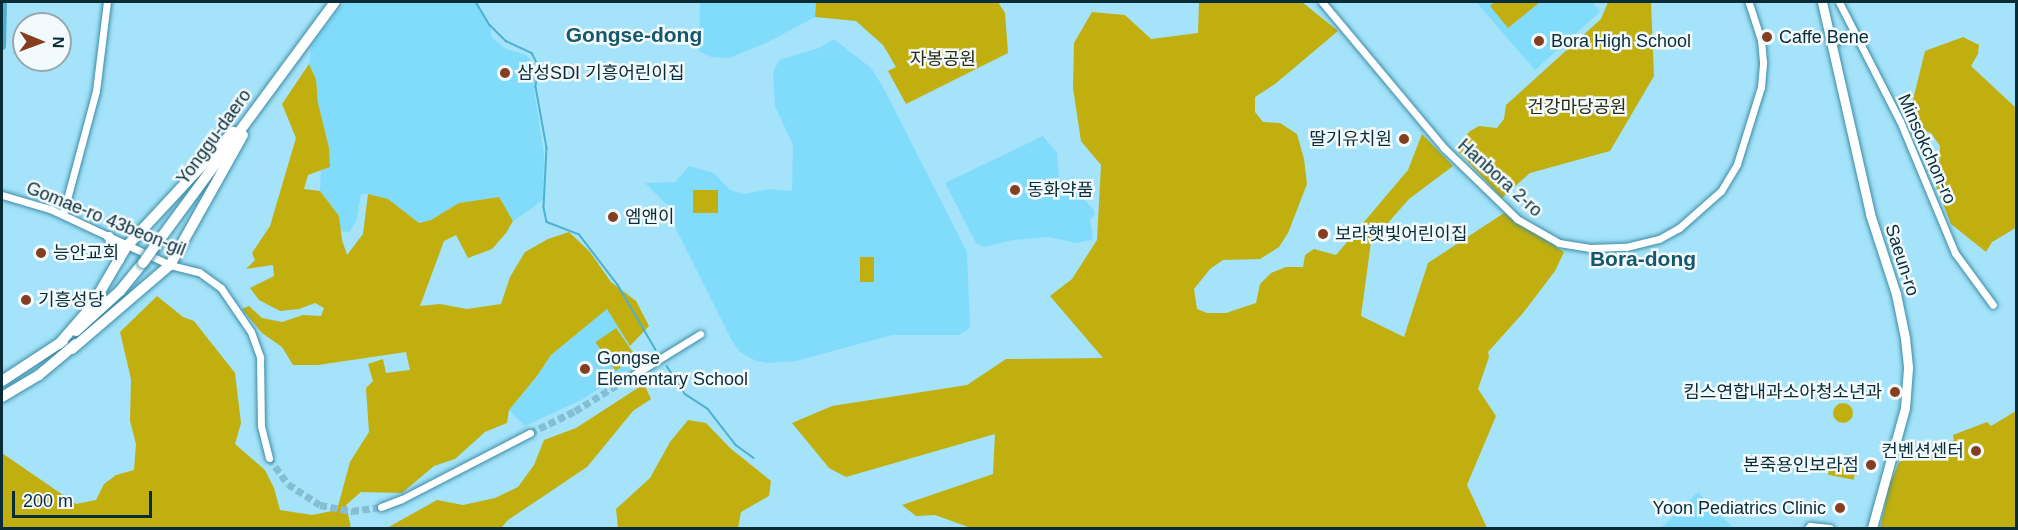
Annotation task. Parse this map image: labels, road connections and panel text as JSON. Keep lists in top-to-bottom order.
{
  "streets": {
    "highway": ["Yonggu-daero"],
    "main road": ["Saeun-ro"],
    "street": ["Minsokchon-ro", "Hanbora 2-ro", "Gomae-ro 43beon-gil"]
  },
  "districts": ["Gongse-dong", "Bora-dong"],
  "parks": ["자봉공원", "건강마당공원"],
  "places": [
    "Caffe Bene",
    "Bora High School",
    "삼성SDI 기흥어린이집",
    "딸기유치원",
    "동화약품",
    "엠앤이",
    "보라햇빛어린이집",
    "능안교회",
    "기흥성당",
    "Gongse Elementary School",
    "킴스연합내과소아청소년과",
    "컨벤션센터",
    "본죽용인보라점",
    "Yoon Pediatrics Clinic"
  ],
  "scale_bar": "200 m",
  "north": "right"
}
